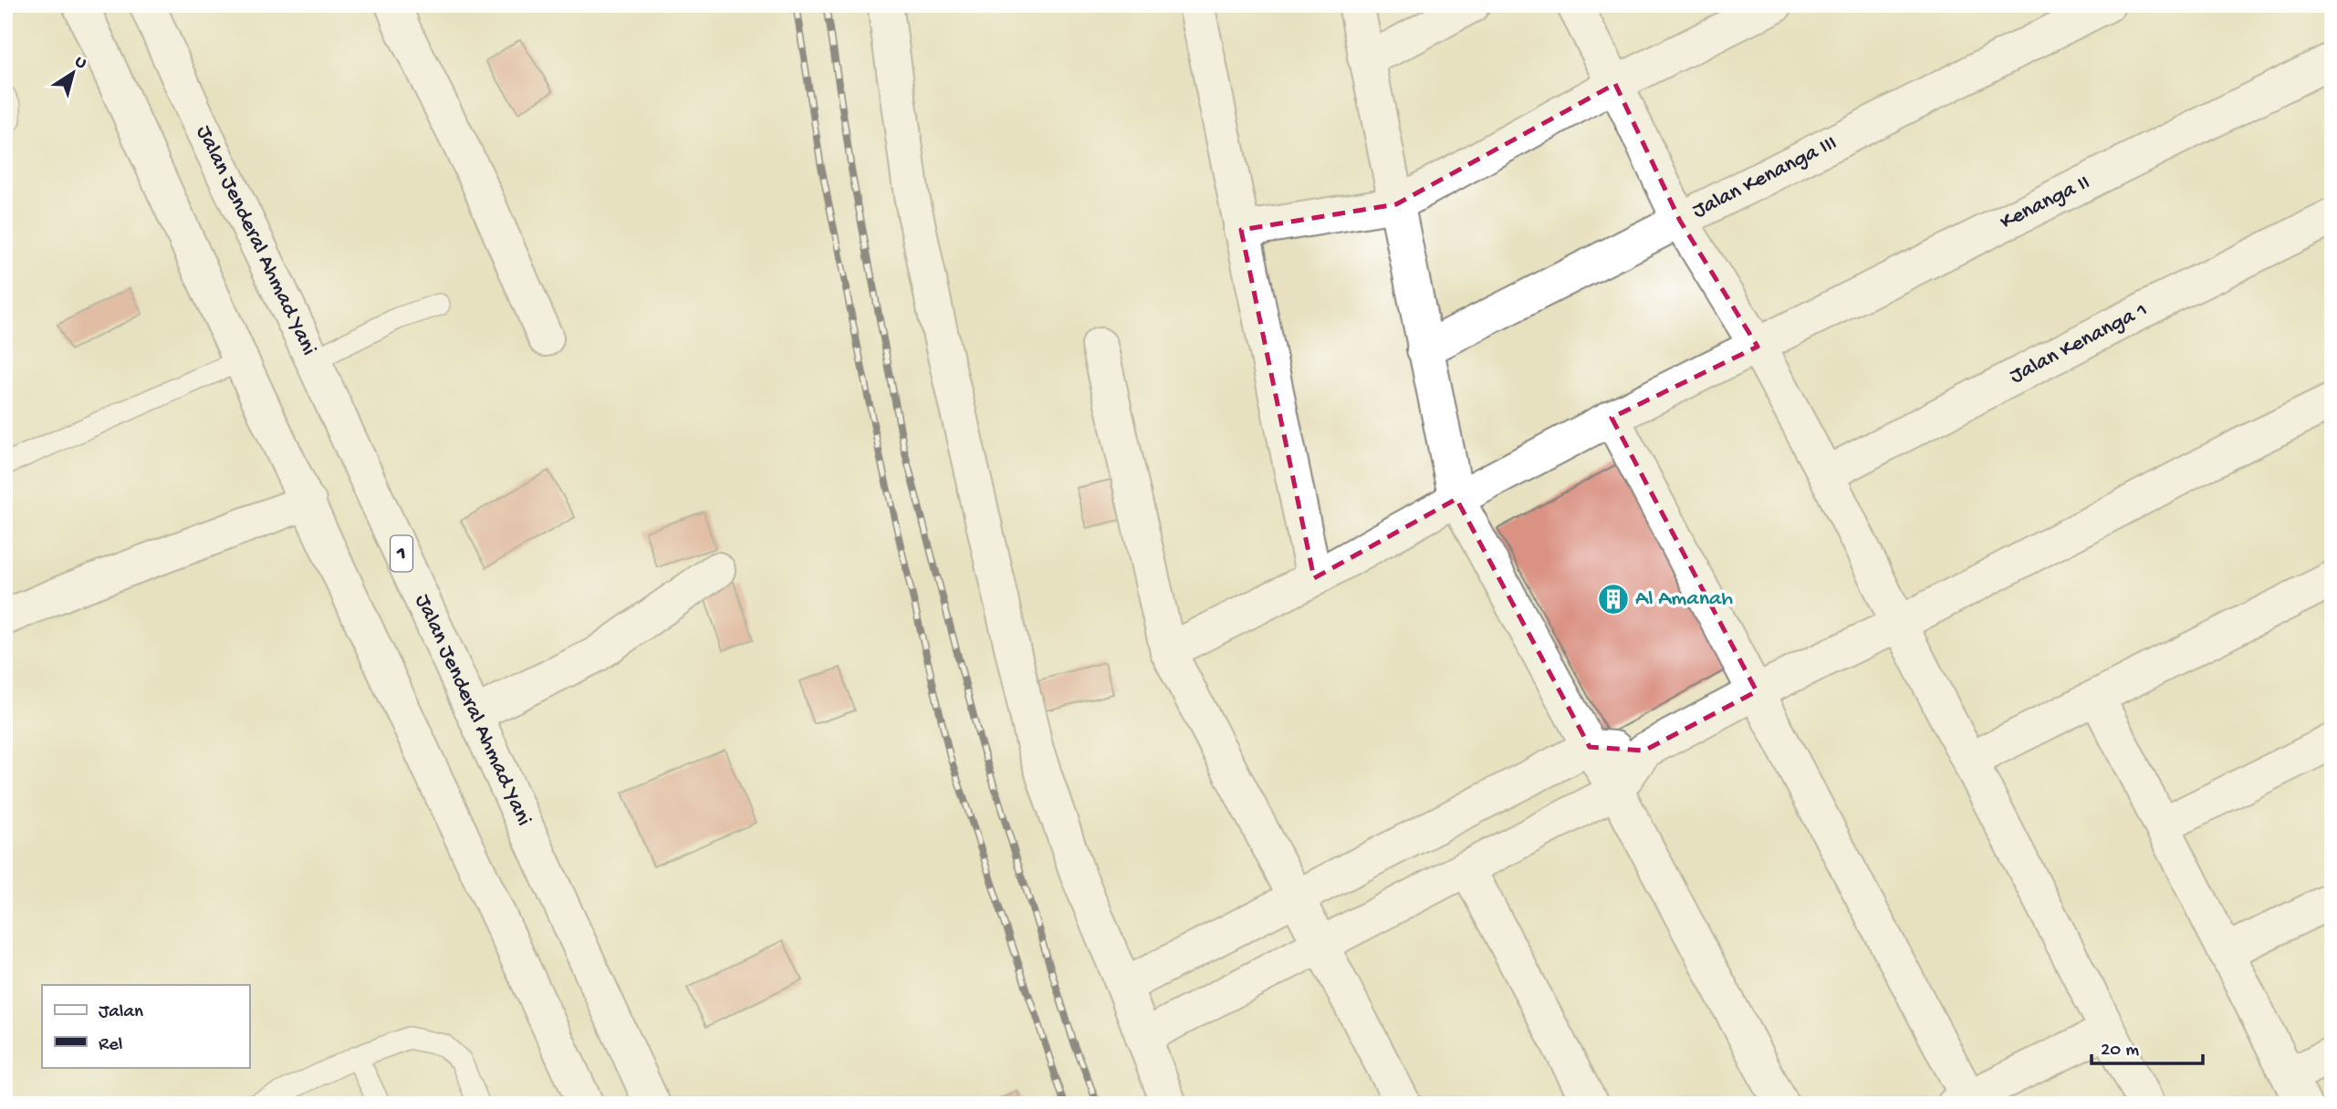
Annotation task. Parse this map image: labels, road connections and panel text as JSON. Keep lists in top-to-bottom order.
{
  "streets": {
    "main road": [
      "Jalan Kenanga III",
      "Kenanga II",
      "Jalan Jenderal Ahmad Yani",
      "Jalan Kenanga 1",
      "1"
    ]
  },
  "places": {
    "building": ["Al Amanah"]
  },
  "legend": ["Jalan", "Rel"],
  "scale_bar": "20 m",
  "north": "top right"
}
